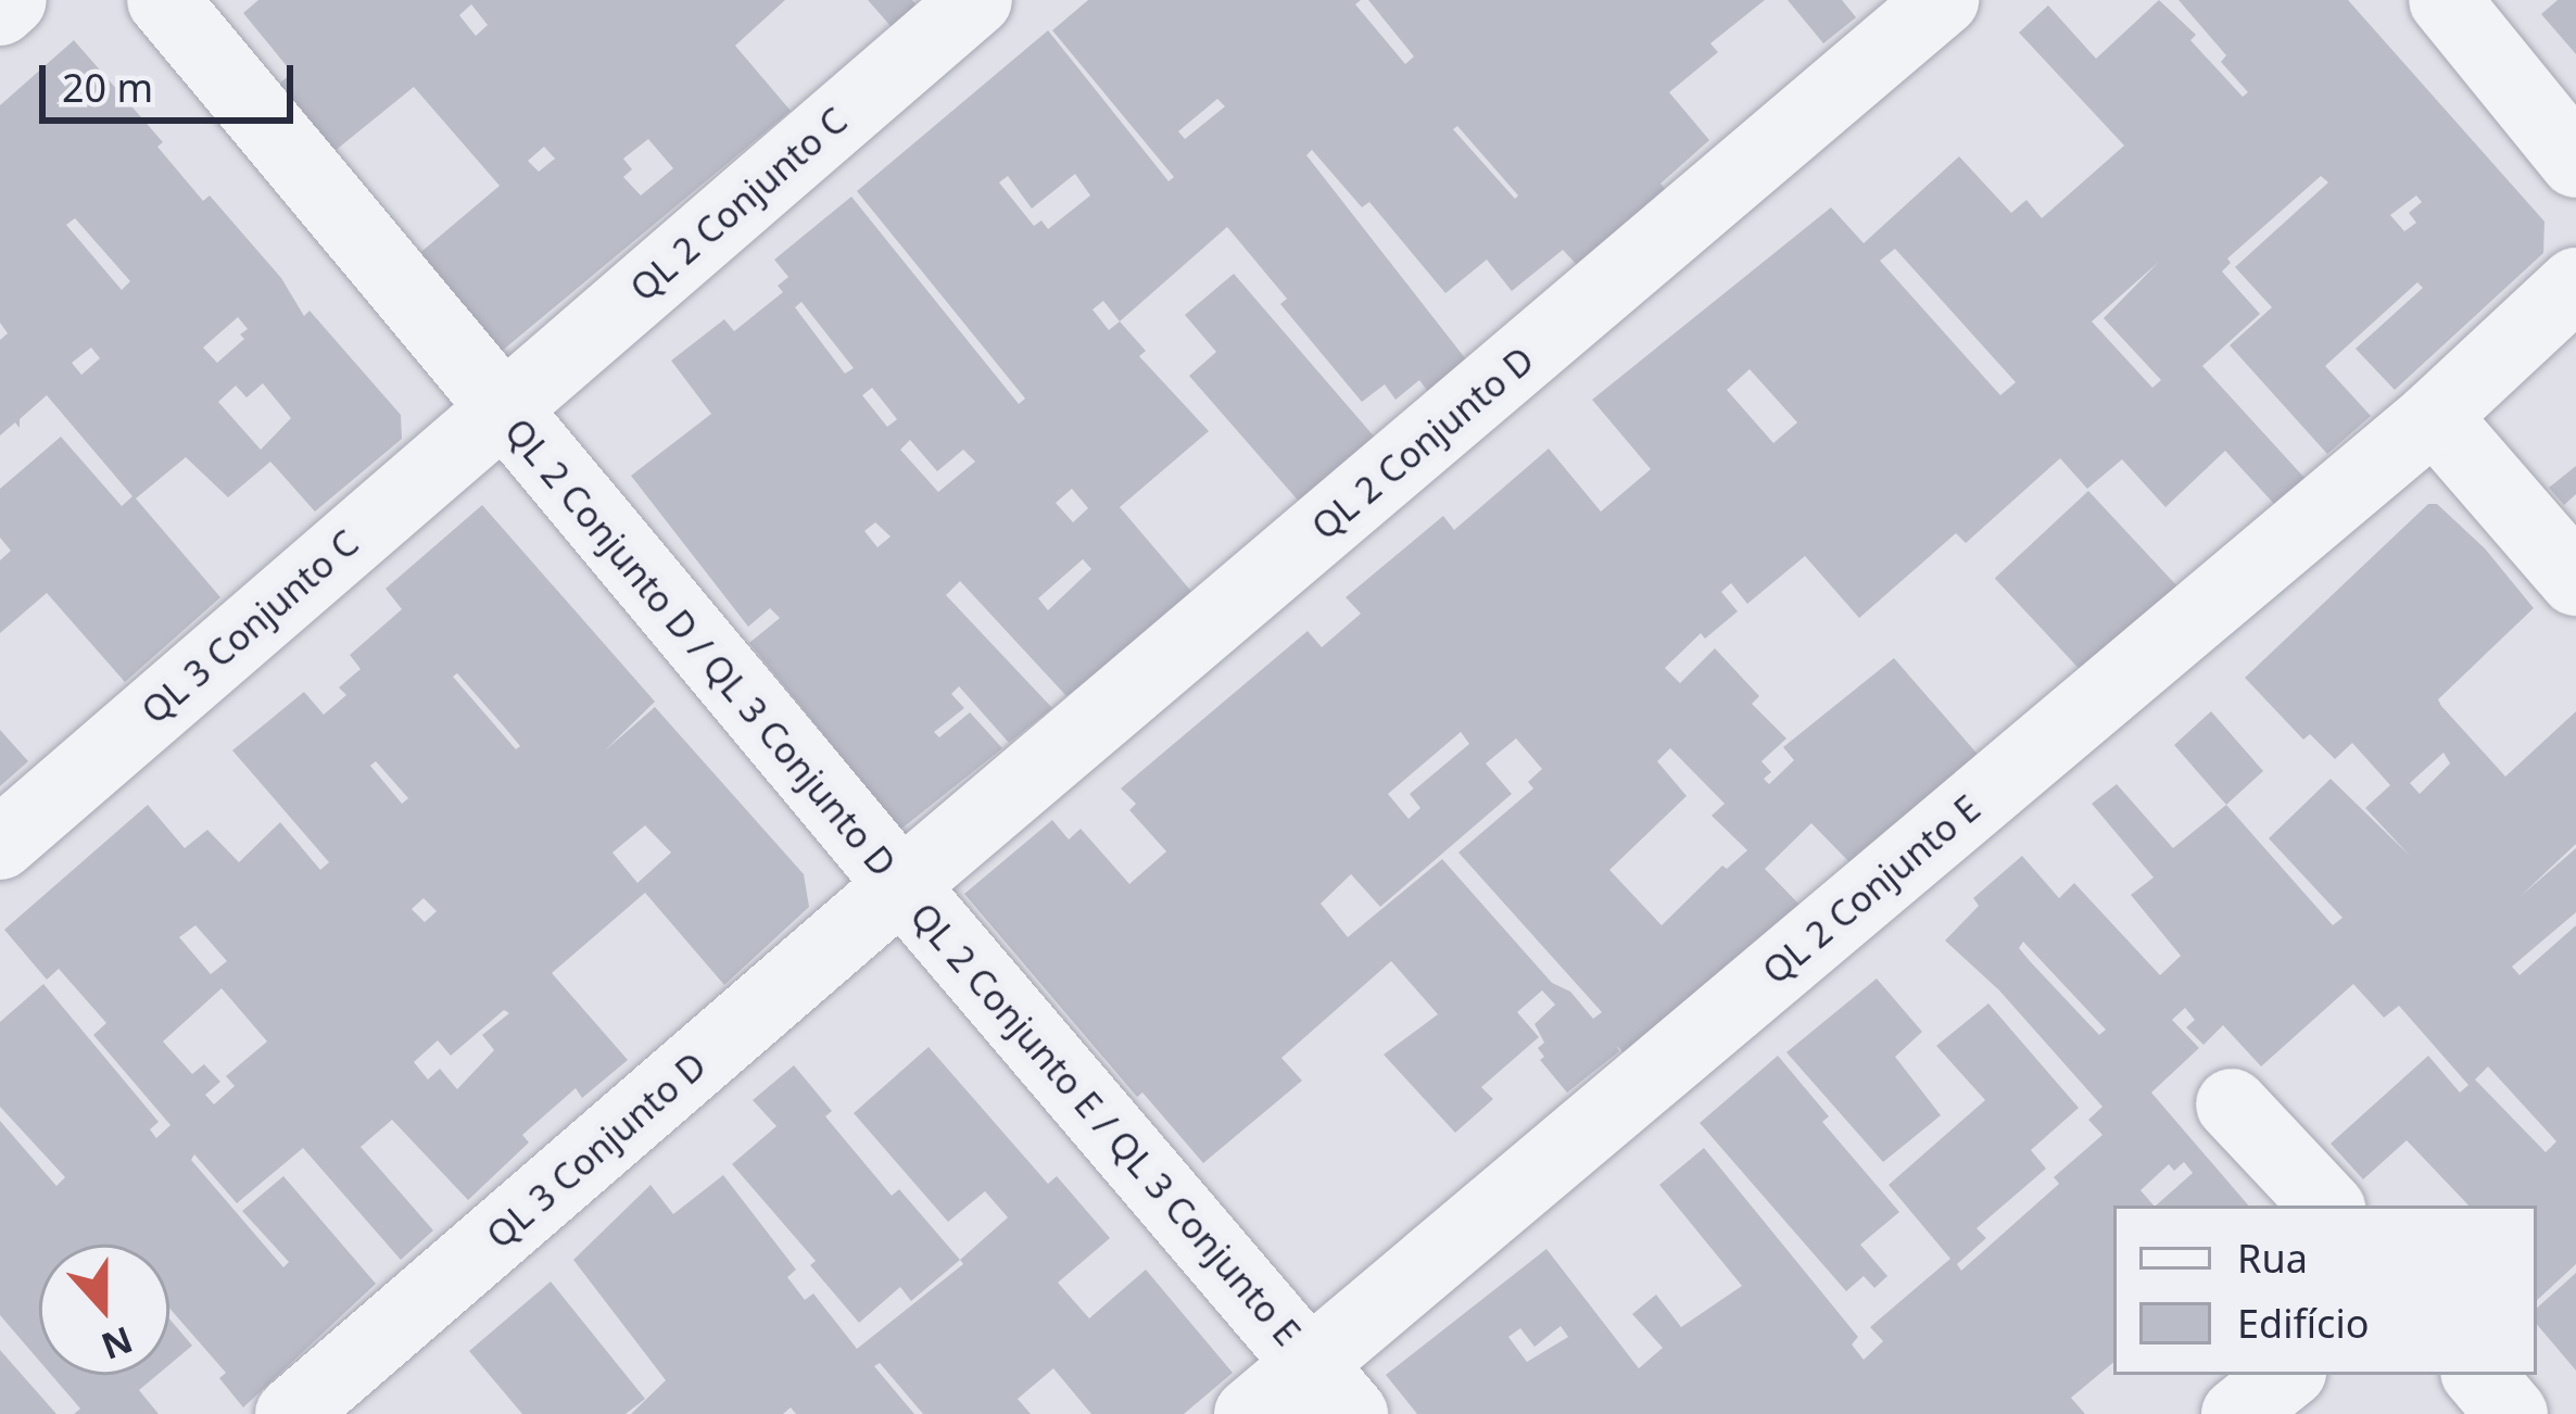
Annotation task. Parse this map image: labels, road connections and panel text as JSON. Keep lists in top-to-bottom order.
{
  "streets": {
    "street": [
      "QL 2 Conjunto C",
      "QL 2 Conjunto D",
      "QL 3 Conjunto C",
      "QL 2 Conjunto D / QL 3 Conjunto D",
      "QL 2 Conjunto E",
      "QL 2 Conjunto E / QL 3 Conjunto E",
      "QL 3 Conjunto D"
    ]
  },
  "crossings": [
    ["QL 2 Conjunto C", "QL 3 Conjunto C"],
    ["QL 2 Conjunto C", "QL 2 Conjunto D / QL 3 Conjunto D"],
    ["QL 2 Conjunto D", "QL 2 Conjunto D / QL 3 Conjunto D"],
    ["QL 2 Conjunto D", "QL 2 Conjunto E / QL 3 Conjunto E"],
    ["QL 2 Conjunto D", "QL 3 Conjunto D"],
    ["QL 3 Conjunto C", "QL 2 Conjunto D / QL 3 Conjunto D"],
    ["QL 2 Conjunto D / QL 3 Conjunto D", "QL 2 Conjunto E / QL 3 Conjunto E"],
    ["QL 2 Conjunto D / QL 3 Conjunto D", "QL 3 Conjunto D"],
    ["QL 2 Conjunto E", "QL 2 Conjunto E / QL 3 Conjunto E"],
    ["QL 2 Conjunto E / QL 3 Conjunto E", "QL 3 Conjunto D"]
  ],
  "legend": ["Rua", "Edifício"],
  "scale_bar": "20 m",
  "north": "bottom"
}
